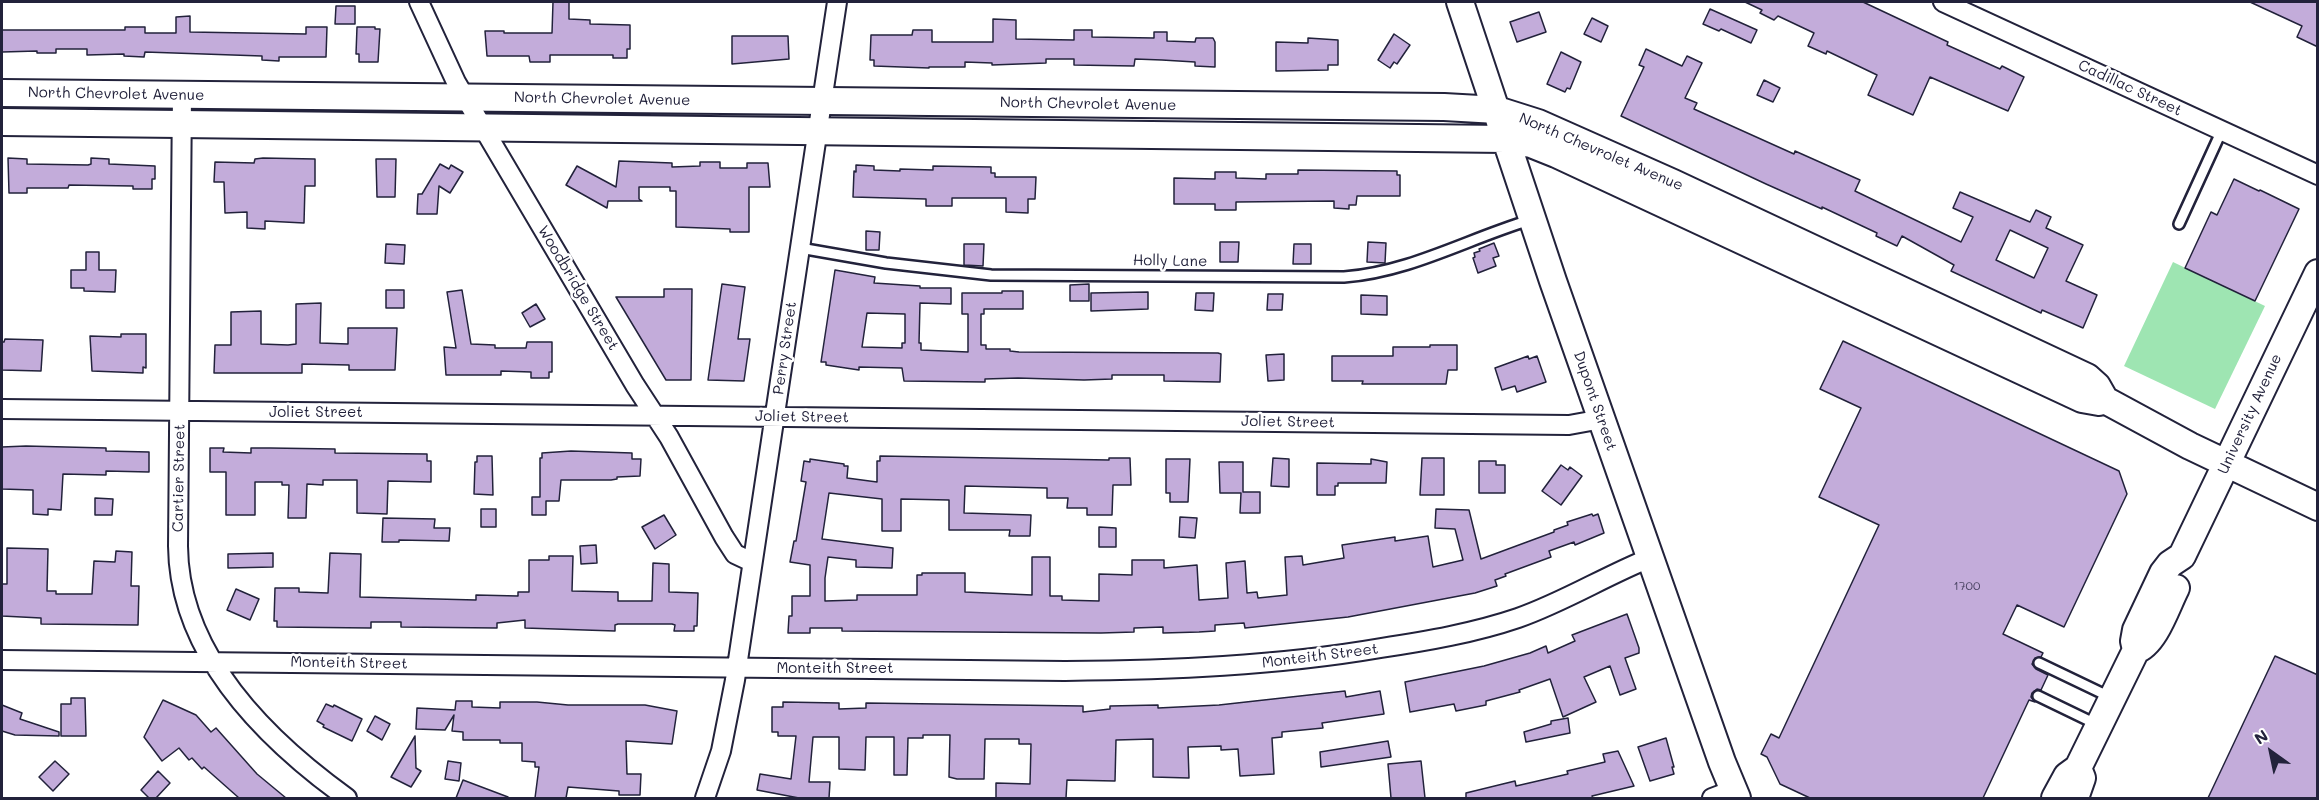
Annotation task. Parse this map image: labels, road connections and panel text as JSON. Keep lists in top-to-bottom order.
{
  "streets": {
    "street": [
      "Cadillac Street",
      "North Chevrolet Avenue",
      "Woodbridge Street",
      "Perry Street",
      "Dupont Street",
      "Joliet Street",
      "University Avenue",
      "Cartier Street",
      "Monteith Street"
    ],
    "lane": ["Holly Lane"]
  },
  "crossings": [
    ["North Chevrolet Avenue", "Woodbridge Street"],
    ["North Chevrolet Avenue", "Perry Street"],
    ["North Chevrolet Avenue", "Dupont Street"],
    ["North Chevrolet Avenue", "University Avenue"],
    ["North Chevrolet Avenue", "Cartier Street"],
    ["Holly Lane", "Perry Street"],
    ["Holly Lane", "Dupont Street"],
    ["Woodbridge Street", "Perry Street"],
    ["Woodbridge Street", "Joliet Street"],
    ["Perry Street", "Joliet Street"],
    ["Perry Street", "Monteith Street"],
    ["Dupont Street", "Joliet Street"],
    ["Dupont Street", "Monteith Street"],
    ["Joliet Street", "Cartier Street"],
    ["Cartier Street", "Monteith Street"]
  ],
  "house_numbers": ["1700"],
  "north": "top left"
}
